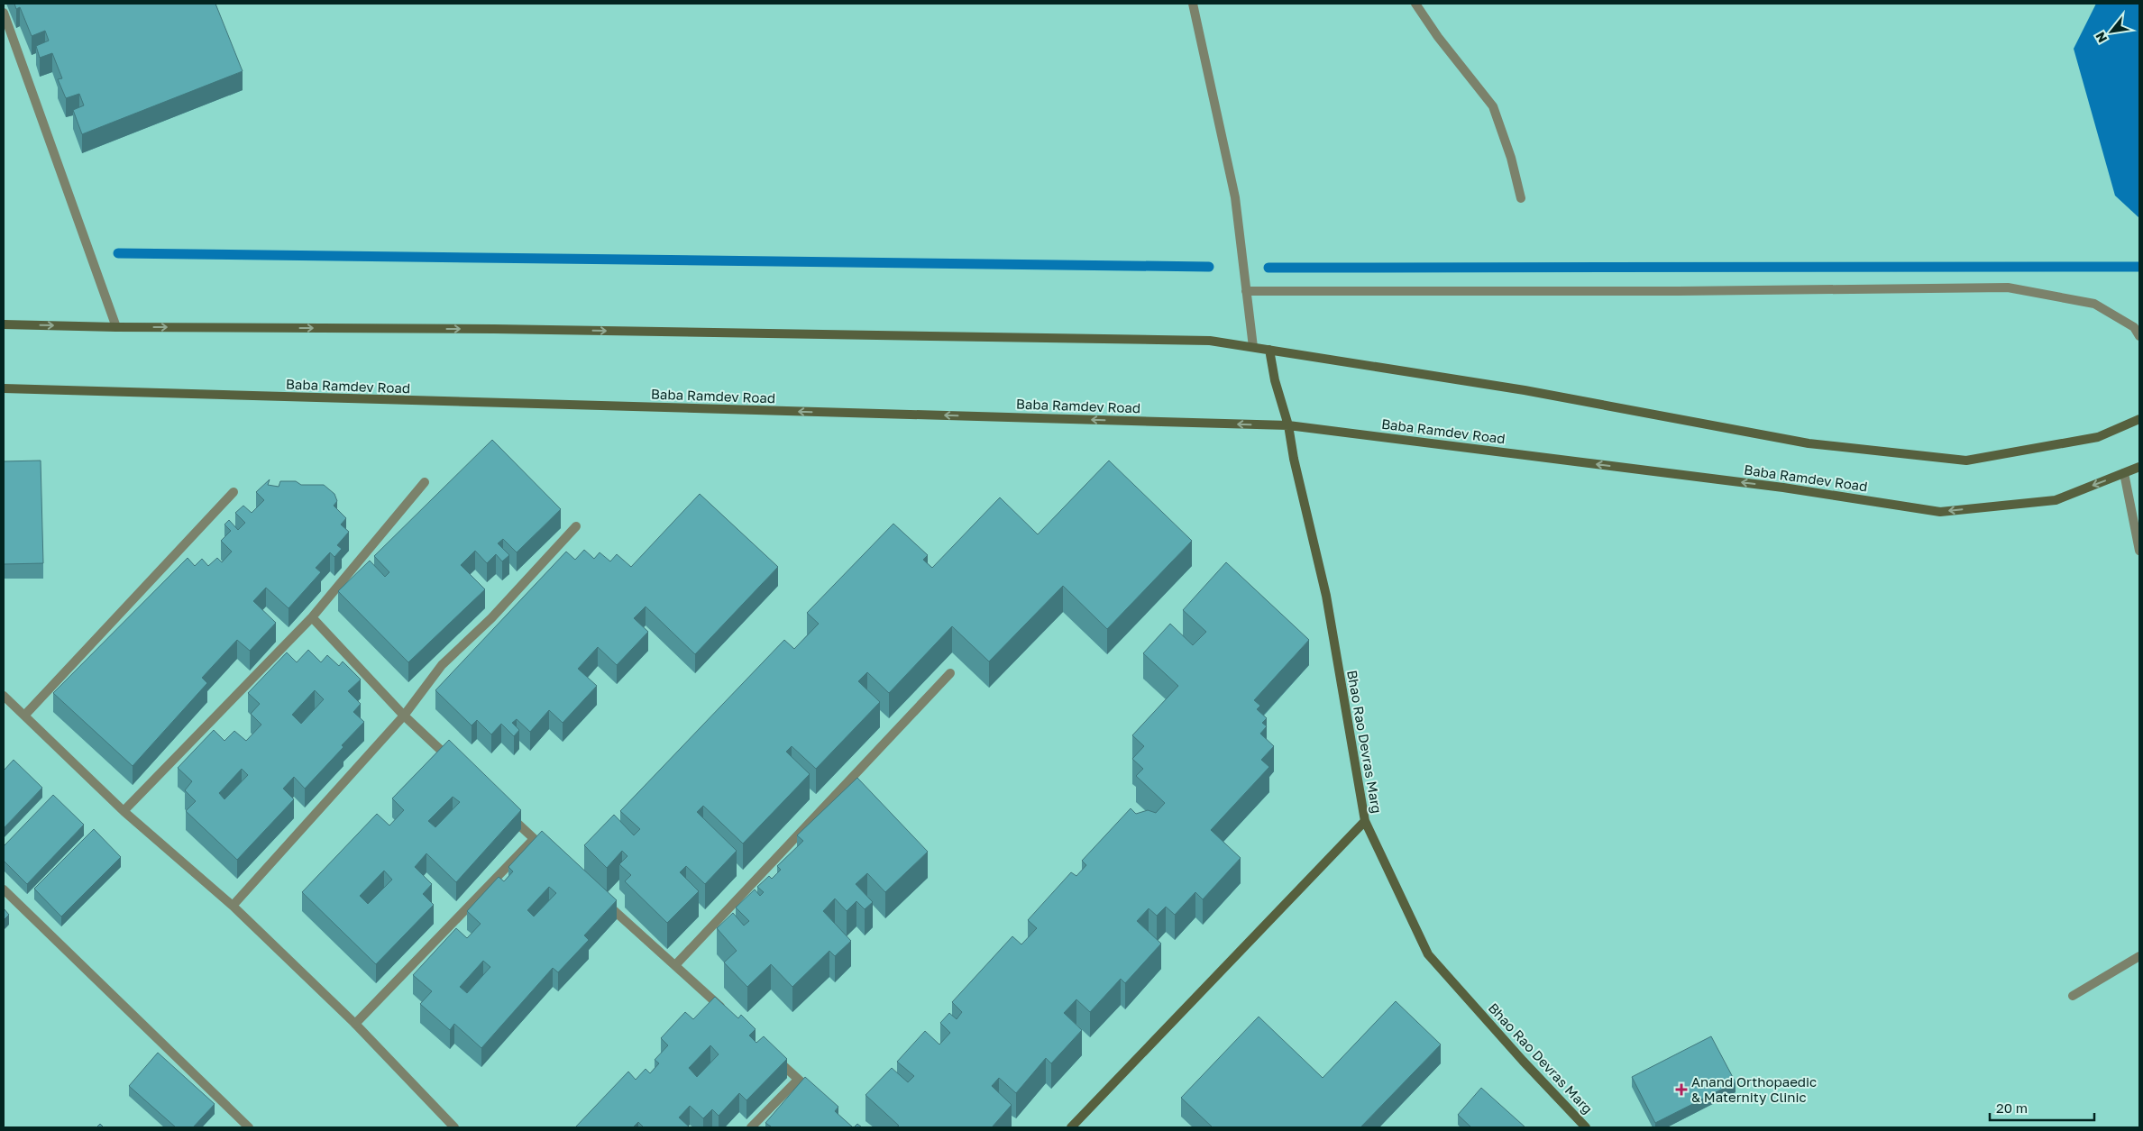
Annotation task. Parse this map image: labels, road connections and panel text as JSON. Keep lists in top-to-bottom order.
{
  "streets": {
    "street": ["Baba Ramdev Road", "Bhao Rao Devras Marg"]
  },
  "crossings": [
    ["Baba Ramdev Road", "Bhao Rao Devras Marg"]
  ],
  "places": {
    "health": ["Anand Orthopaedic & Maternity Clinic"]
  },
  "scale_bar": "20 m",
  "north": "bottom left"
}
